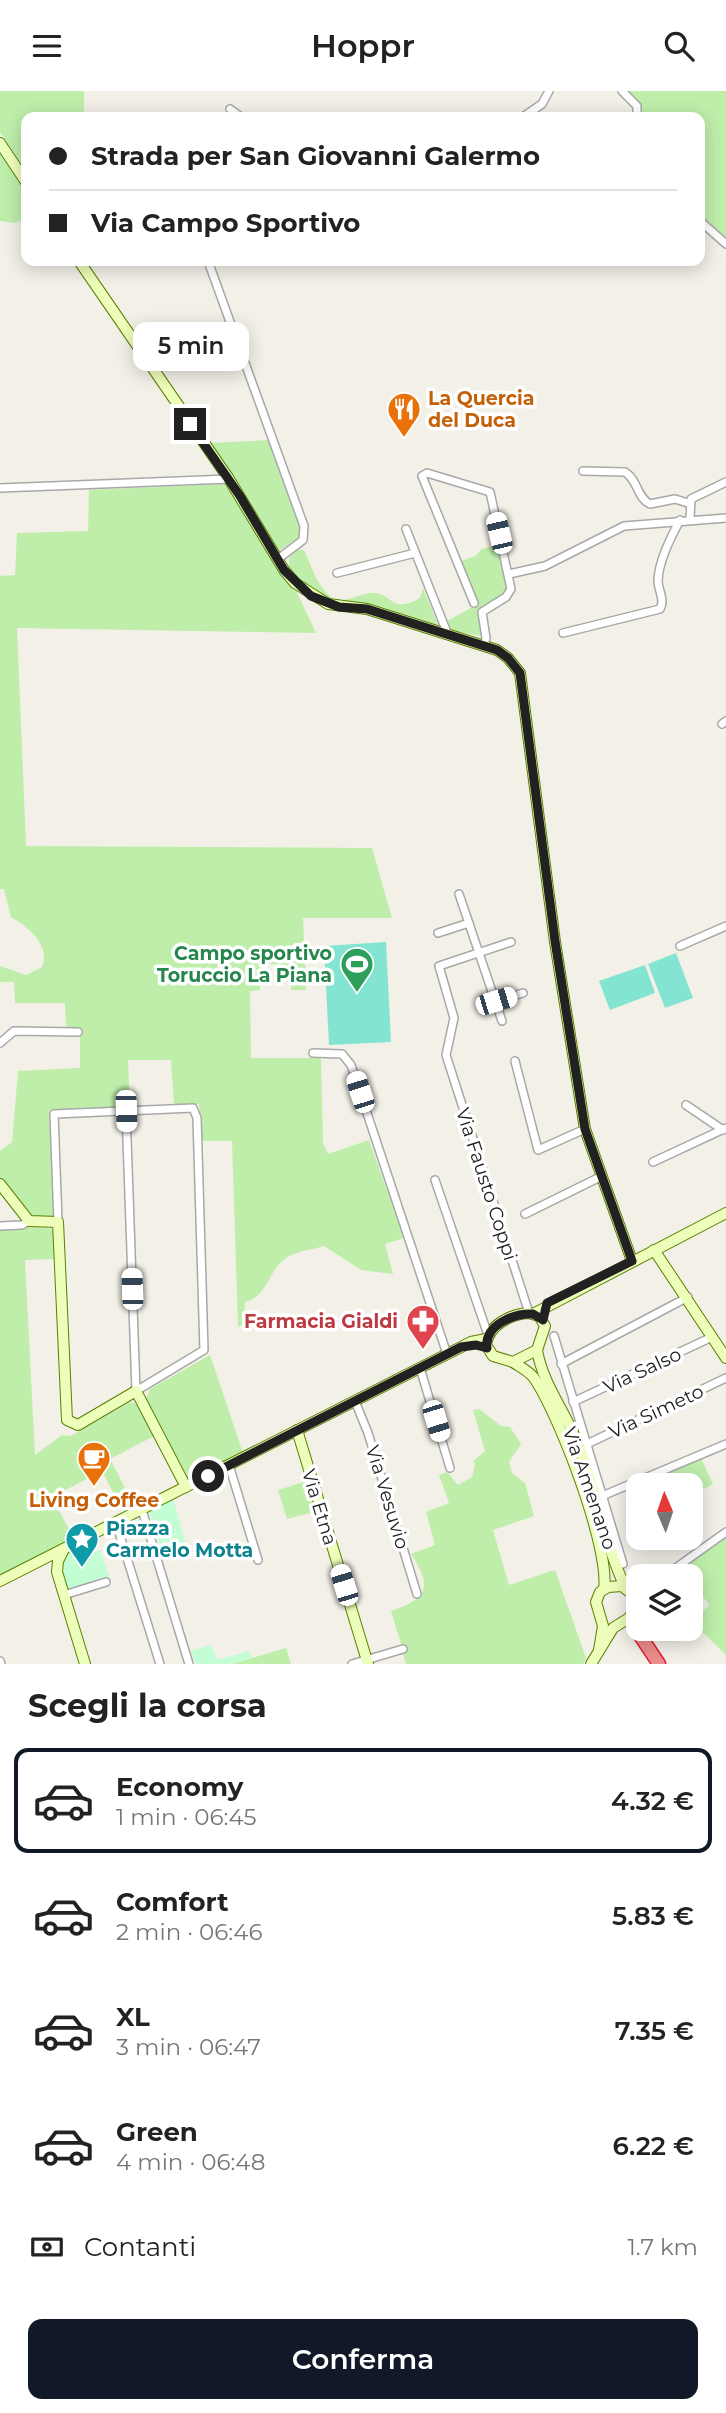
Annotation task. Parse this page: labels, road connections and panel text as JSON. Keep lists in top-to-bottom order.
{
  "streets": {
    "street": [
      "Via Fausto Coppi",
      "Via Salso",
      "Via Simeto",
      "Via Amenano",
      "Via Vesuvio",
      "Via Etna"
    ]
  },
  "crossings": [
    ["Via Fausto Coppi", "Via Amenano"]
  ],
  "places": {
    "restaurant": ["La Quercia del Duca"],
    "sports": ["Campo sportivo Toruccio La Piana"],
    "pharmacy": ["Farmacia Gialdi"],
    "cafe": ["Living Coffee"],
    "place": ["Piazza Carmelo Motta"]
  },
  "north": "top",
  "page": {
    "header": "Hoppr",
    "banner": ["Strada per San Giovanni Galermo", "Via Campo Sportivo"],
    "bubble": "5 min",
    "heading": "Scegli la corsa",
    "list": [
      {
        "name": "Economy",
        "note": "1 min · 06:45",
        "value": "4.32 €"
      },
      {
        "name": "Comfort",
        "note": "2 min · 06:46",
        "value": "5.83 €"
      },
      {
        "name": "XL",
        "note": "3 min · 06:47",
        "value": "7.35 €"
      },
      {
        "name": "Green",
        "note": "4 min · 06:48",
        "value": "6.22 €"
      }
    ],
    "pay": ["Contanti", "1.7 km"],
    "buttons": "Conferma"
  }
}
